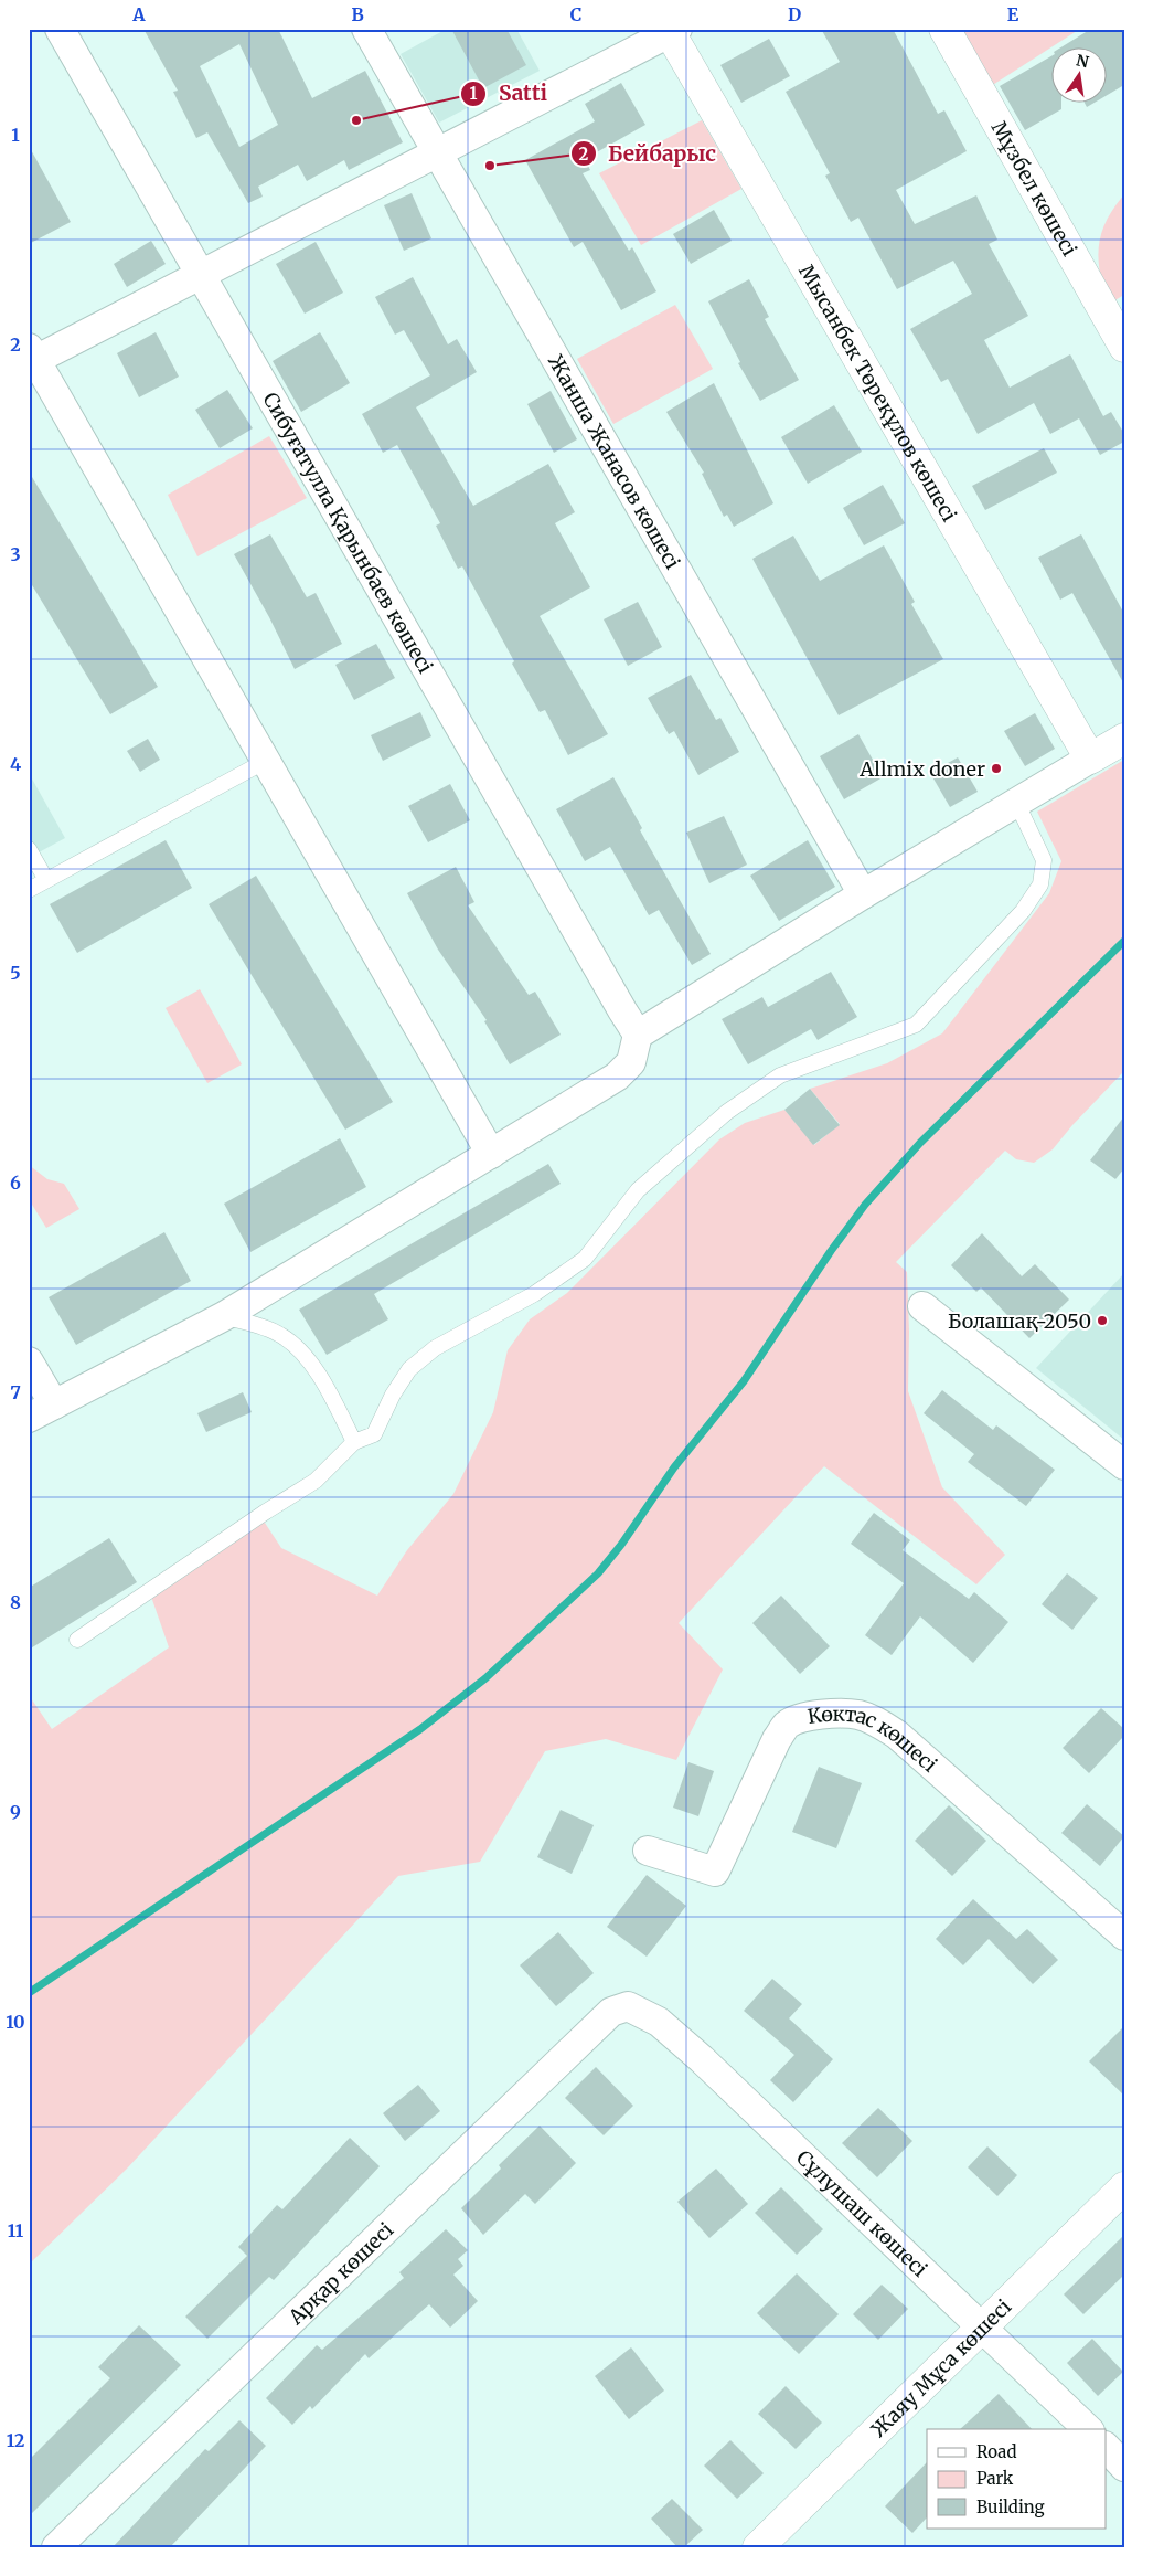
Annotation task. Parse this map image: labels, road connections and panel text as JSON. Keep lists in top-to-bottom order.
{
  "streets": {
    "street": [
      "Мұзбел көшесі",
      "Мысанбек Төреқұлов көшесі",
      "Жанша Жанасов көшесі",
      "Сибуғатулла Қарынбаев көшесі",
      "Көктас көшесі",
      "Сұлушаш көшесі",
      "Арқар көшесі",
      "Жаяу Мұса көшесі"
    ]
  },
  "crossings": [
    ["Сұлушаш көшесі", "Арқар көшесі"],
    ["Сұлушаш көшесі", "Жаяу Мұса көшесі"]
  ],
  "places": [
    "Satti",
    "Бейбарыс",
    "Allmix doner",
    "Болашақ-2050"
  ],
  "legend": ["Road", "Park", "Building"],
  "north": "top",
  "grid": {
    "columns": [
      "A",
      "B",
      "C",
      "D",
      "E"
    ],
    "rows": [
      "1",
      "2",
      "3",
      "4",
      "5",
      "6",
      "7",
      "8",
      "9",
      "10",
      "11",
      "12"
    ]
  }
}
